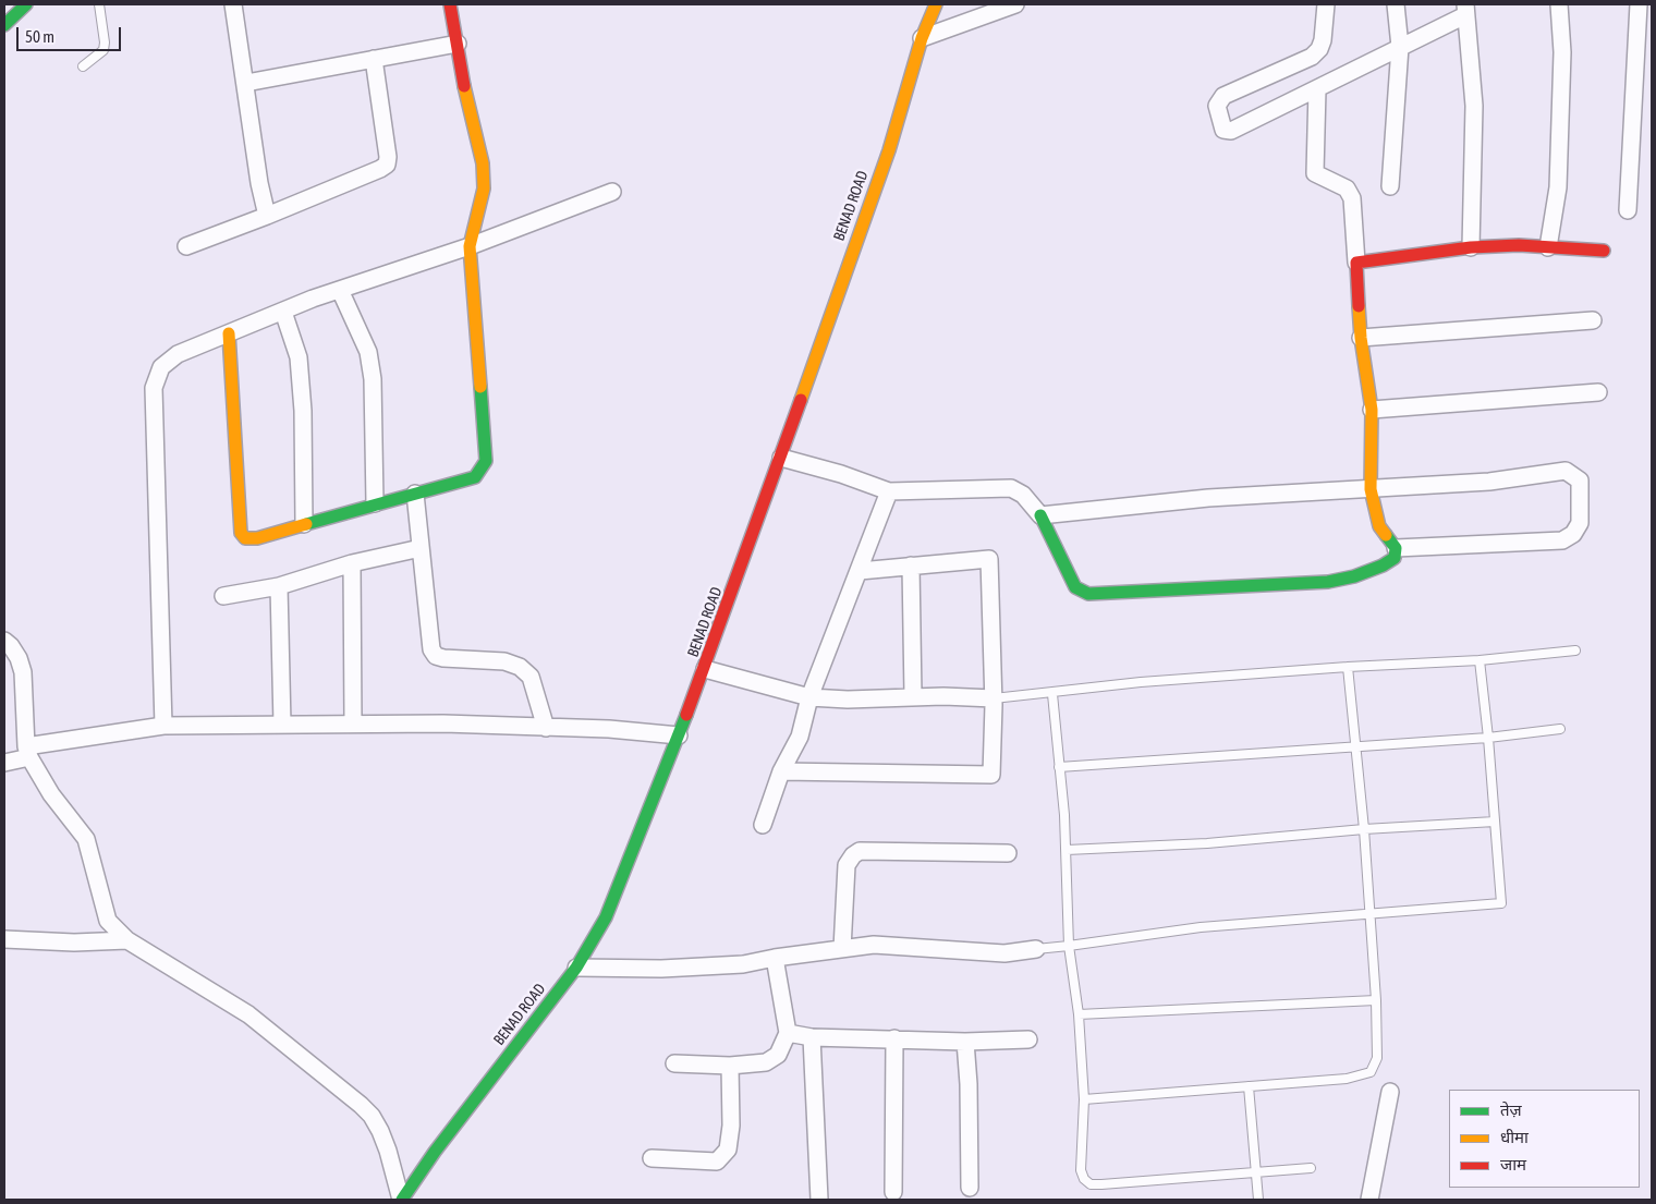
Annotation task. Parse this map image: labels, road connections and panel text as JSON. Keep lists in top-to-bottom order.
{
  "streets": {
    "street": ["BENAD ROAD"]
  },
  "legend": ["तेज़", "धीमा", "जाम"],
  "scale_bar": "50 m"
}
